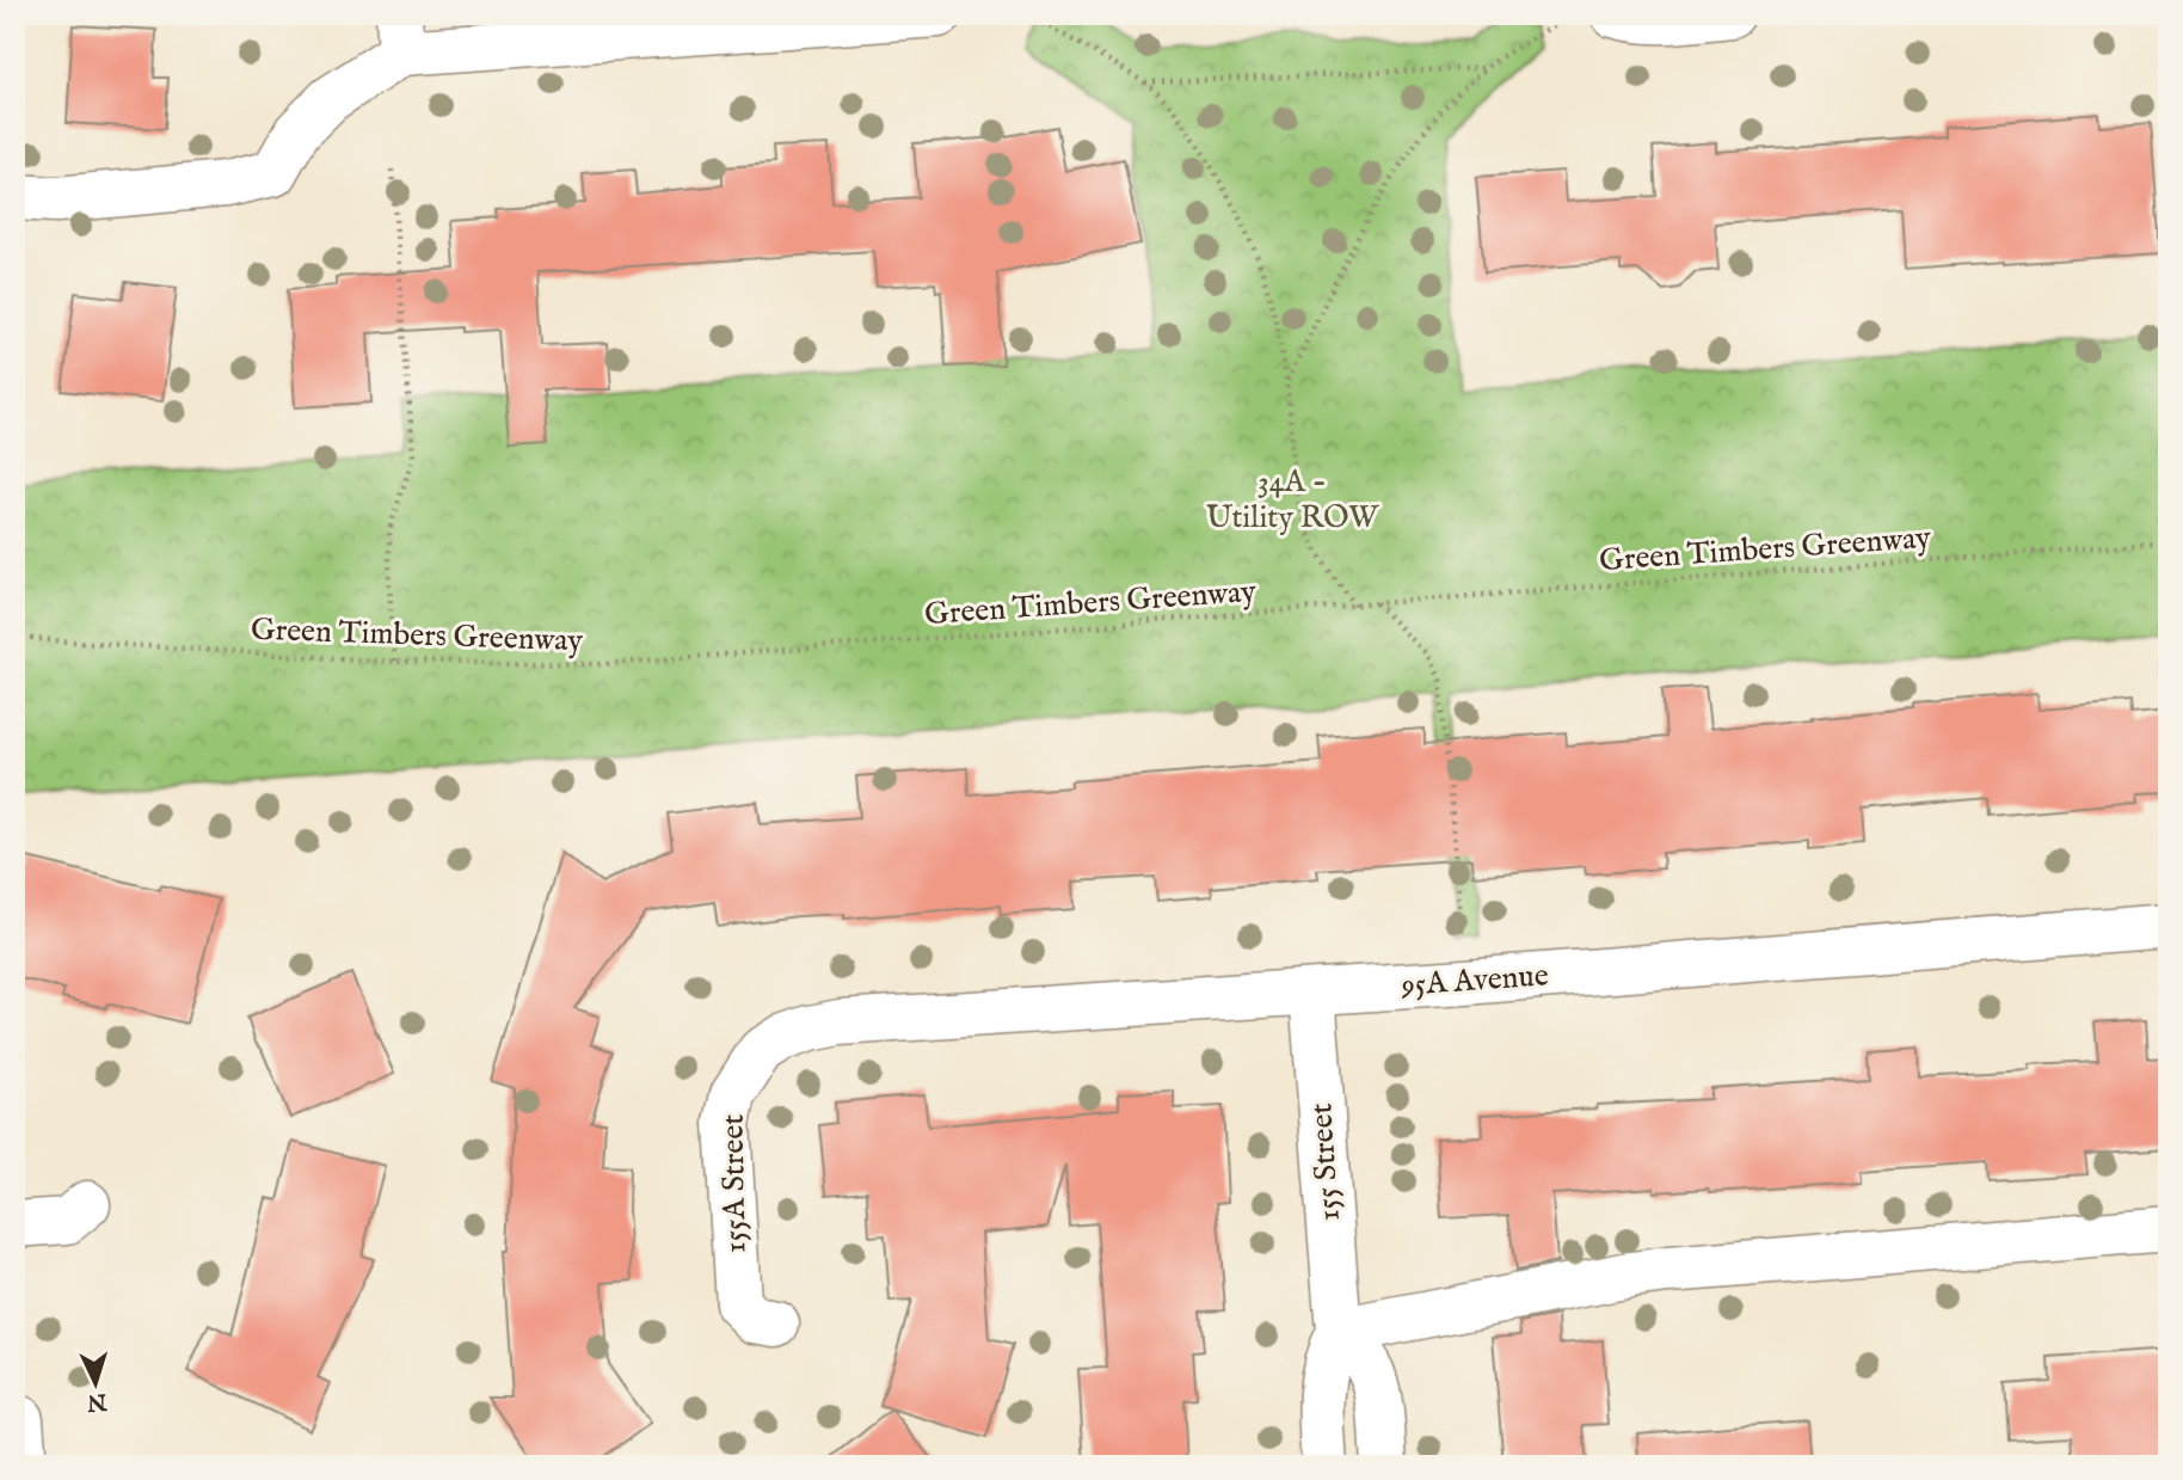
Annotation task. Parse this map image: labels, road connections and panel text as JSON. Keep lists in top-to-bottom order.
{
  "streets": {
    "street": ["95A Avenue", "155 Street", "155A Street"],
    "path": ["Green Timbers Greenway"]
  },
  "crossings": [
    ["95A Avenue", "155 Street"],
    ["95A Avenue", "155A Street"]
  ],
  "parks": ["34A - Utility ROW"],
  "north": "bottom"
}
